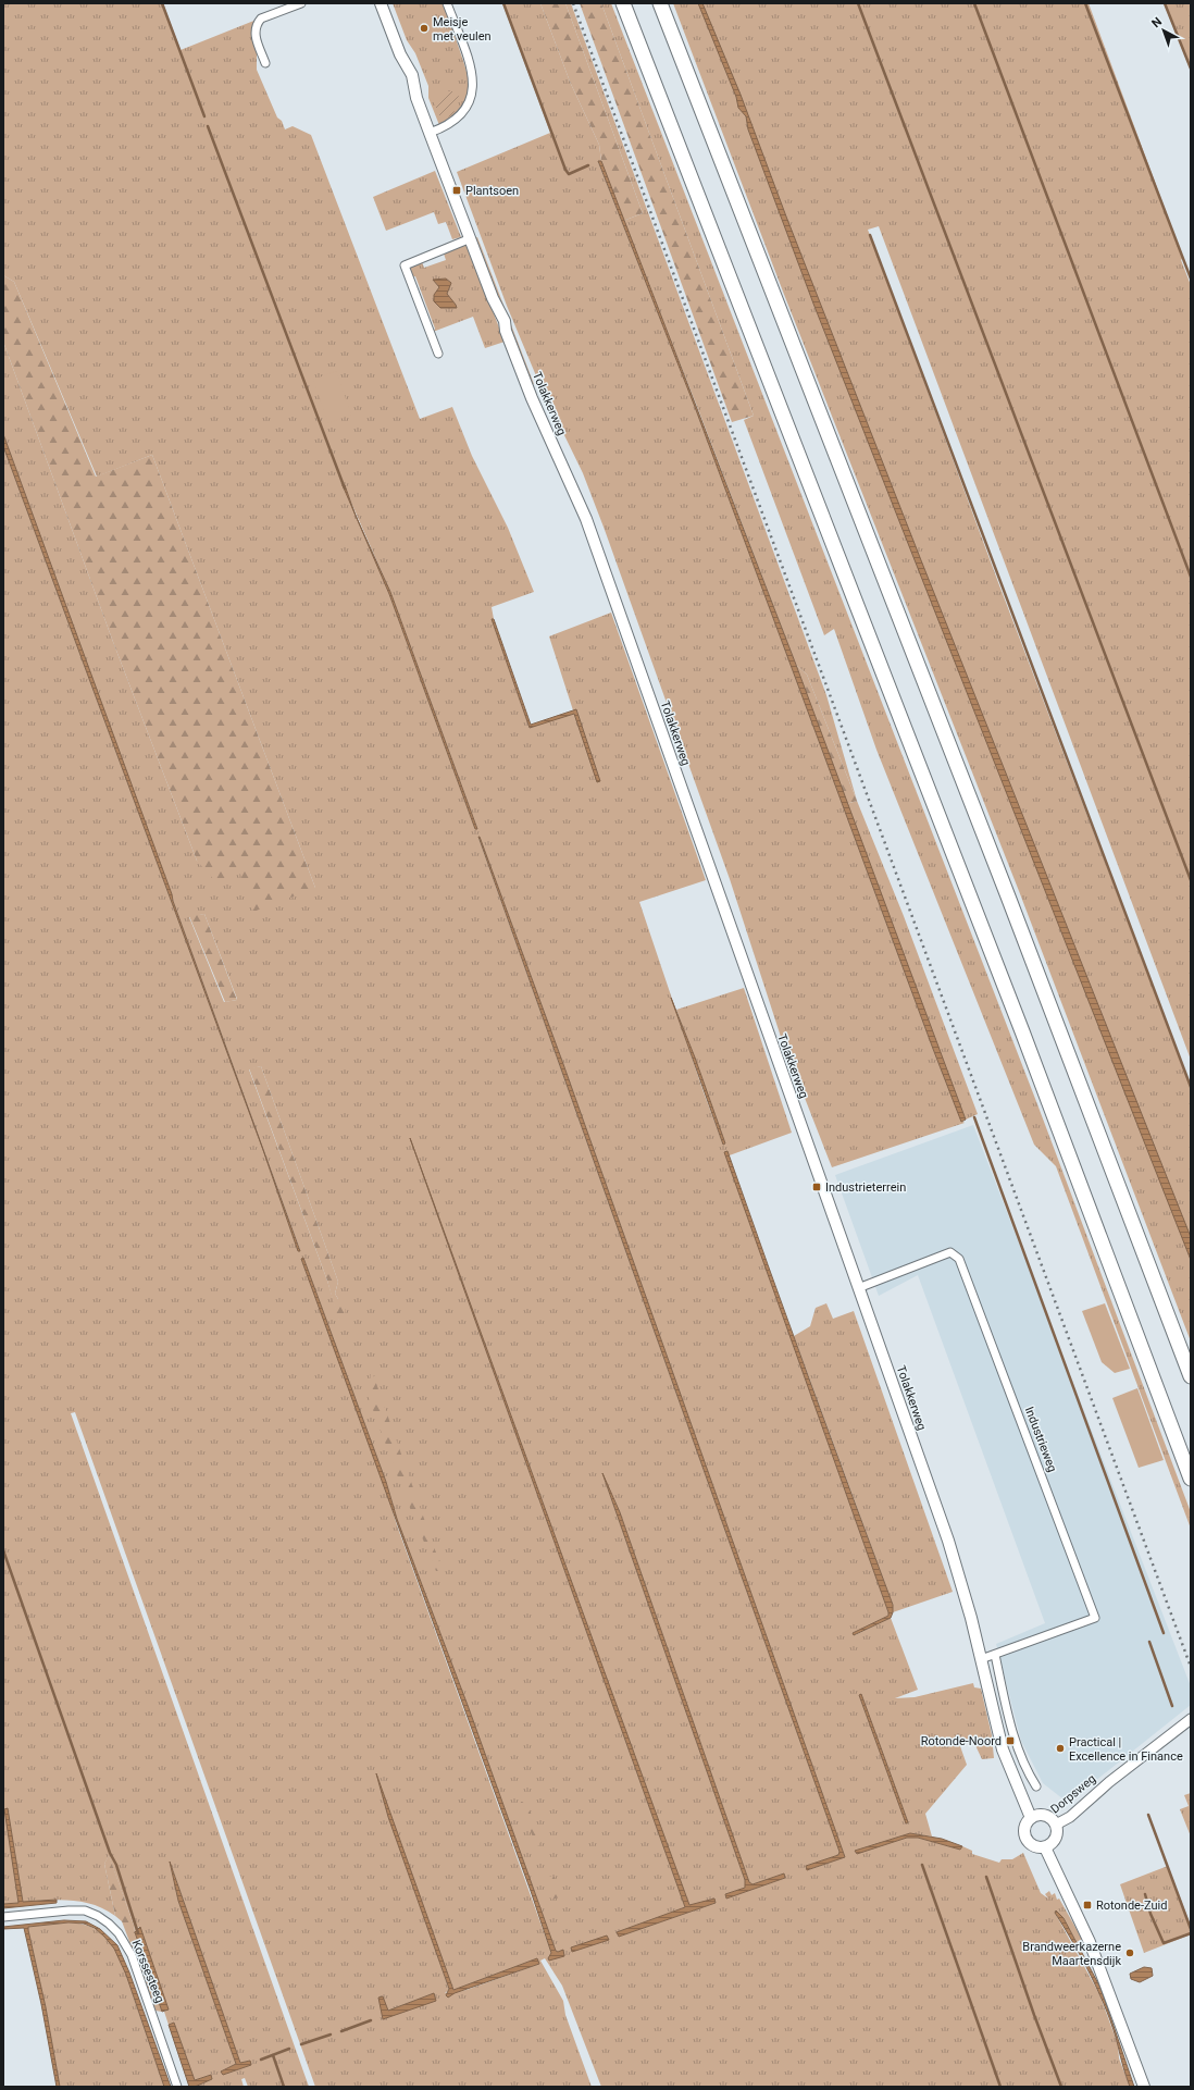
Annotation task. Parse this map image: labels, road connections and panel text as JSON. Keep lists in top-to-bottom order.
{
  "streets": {
    "main road": ["Tolakkerweg"],
    "street": ["Industrieweg", "Dorpsweg", "Korssesteeg"]
  },
  "crossings": [
    ["Tolakkerweg", "Industrieweg"],
    ["Tolakkerweg", "Dorpsweg"]
  ],
  "places": {
    "other": ["Meisje met veulen", "Practical | Excellence in Finance", "Brandweerkazerne Maartensdijk"],
    "transit": [
      "Plantsoen",
      "Industrieterrein",
      "Rotonde-Noord",
      "Rotonde-Zuid"
    ]
  },
  "north": "top left"
}
